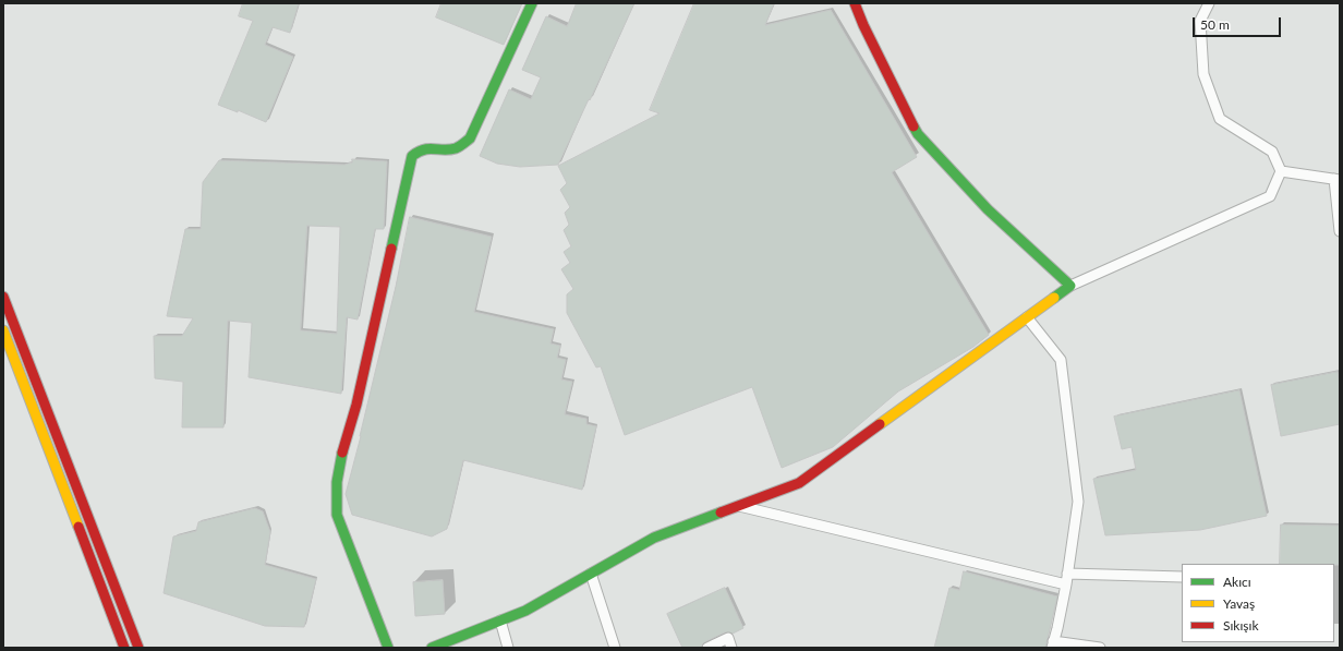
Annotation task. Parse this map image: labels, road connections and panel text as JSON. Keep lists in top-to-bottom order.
{
  "legend": ["Akıcı", "Yavaş", "Sıkışık"],
  "scale_bar": "50 m"
}
